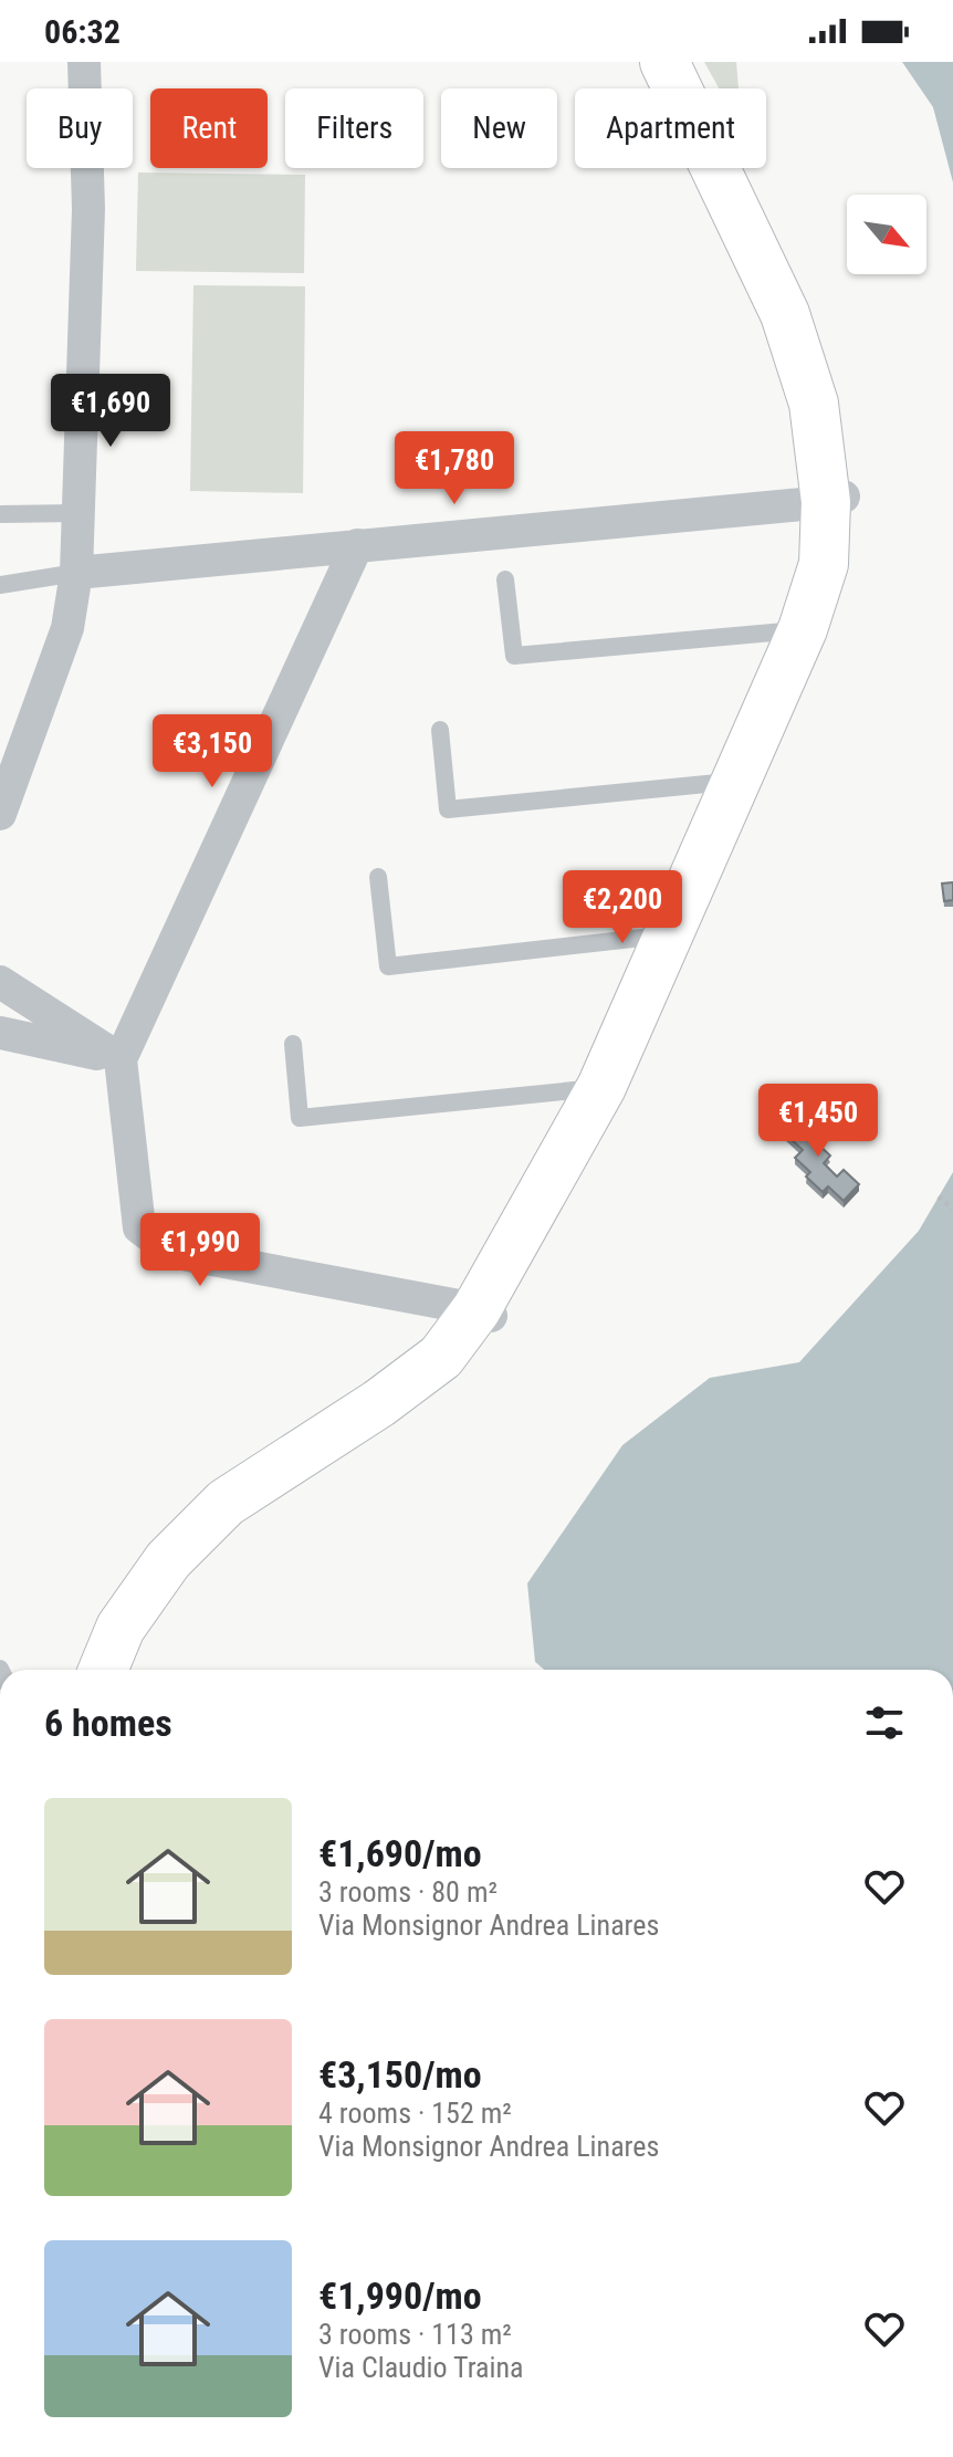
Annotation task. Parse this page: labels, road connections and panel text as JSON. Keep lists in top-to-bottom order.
{
  "north": "bottom right",
  "page": {
    "status": "06:32",
    "chip": [
      "Buy",
      "Rent",
      "Filters",
      "New",
      "Apartment"
    ],
    "price": [
      "€1,690",
      "€1,780",
      "€3,150",
      "€2,200",
      "€1,450",
      "€1,990"
    ],
    "heading": "6 homes",
    "list": [
      {
        "name": "€1,690/mo",
        "note": "3 rooms · 80 m² · Via Monsignor Andrea Linares"
      },
      {
        "name": "€3,150/mo",
        "note": "4 rooms · 152 m² · Via Monsignor Andrea Linares"
      },
      {
        "name": "€1,990/mo",
        "note": "3 rooms · 113 m² · Via Claudio Traina"
      }
    ]
  }
}
